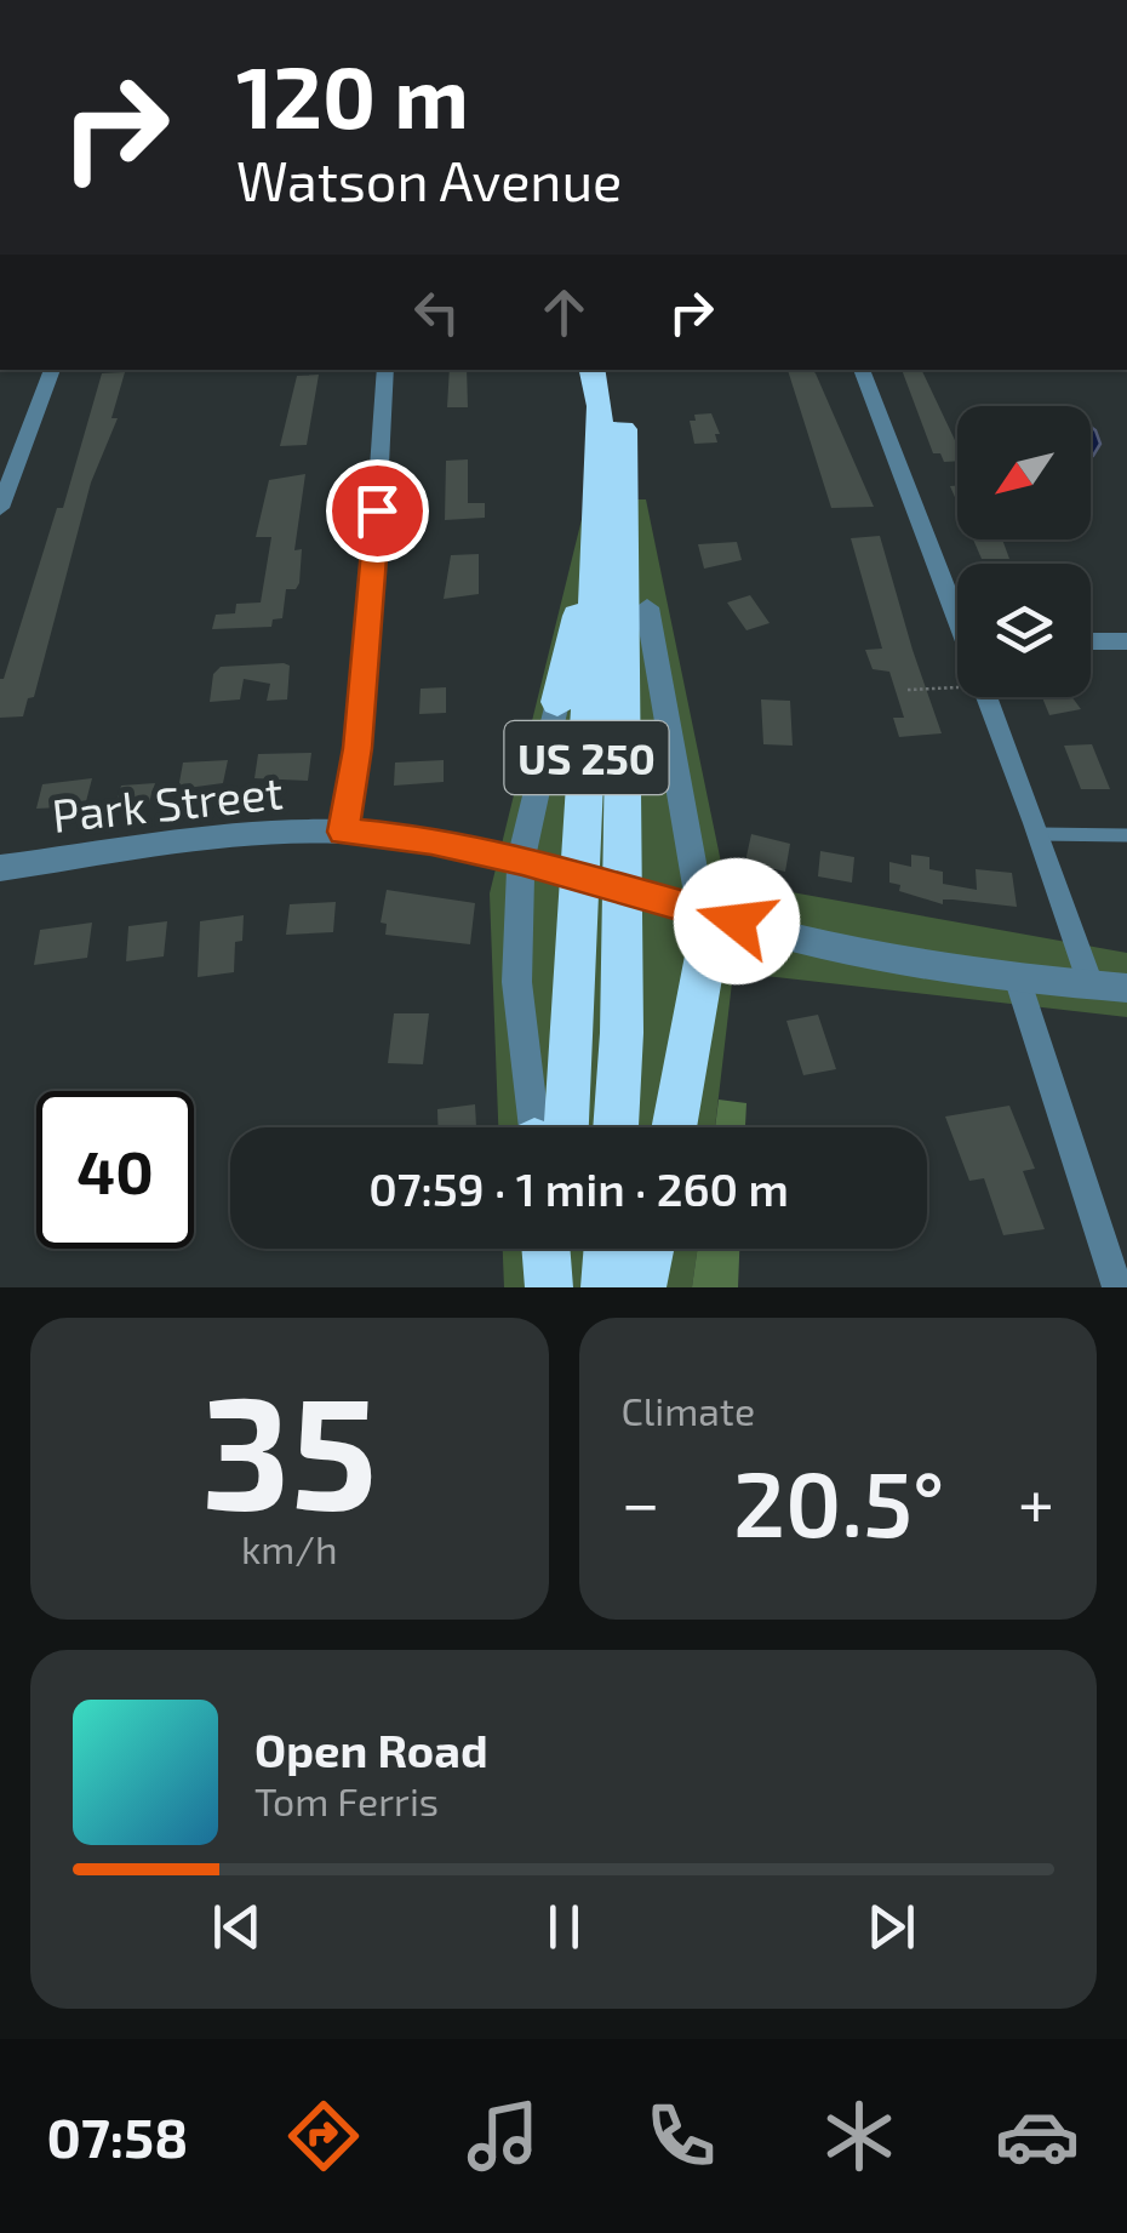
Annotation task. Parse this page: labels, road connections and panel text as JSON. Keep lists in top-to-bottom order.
{
  "streets": {
    "highway": ["US 250"],
    "street": ["Park Street"]
  },
  "north": "bottom left",
  "page": {
    "turn": ["120 m", "Watson Avenue"],
    "limit": "40",
    "trip": "07:59 · 1 min · 260 m",
    "tile": [
      ["35", "km/h"],
      "Climate"
    ],
    "heat": ["−", "20.5°", "+"],
    "song": ["Open Road", "Tom Ferris"],
    "tabs": "07:58"
  }
}
